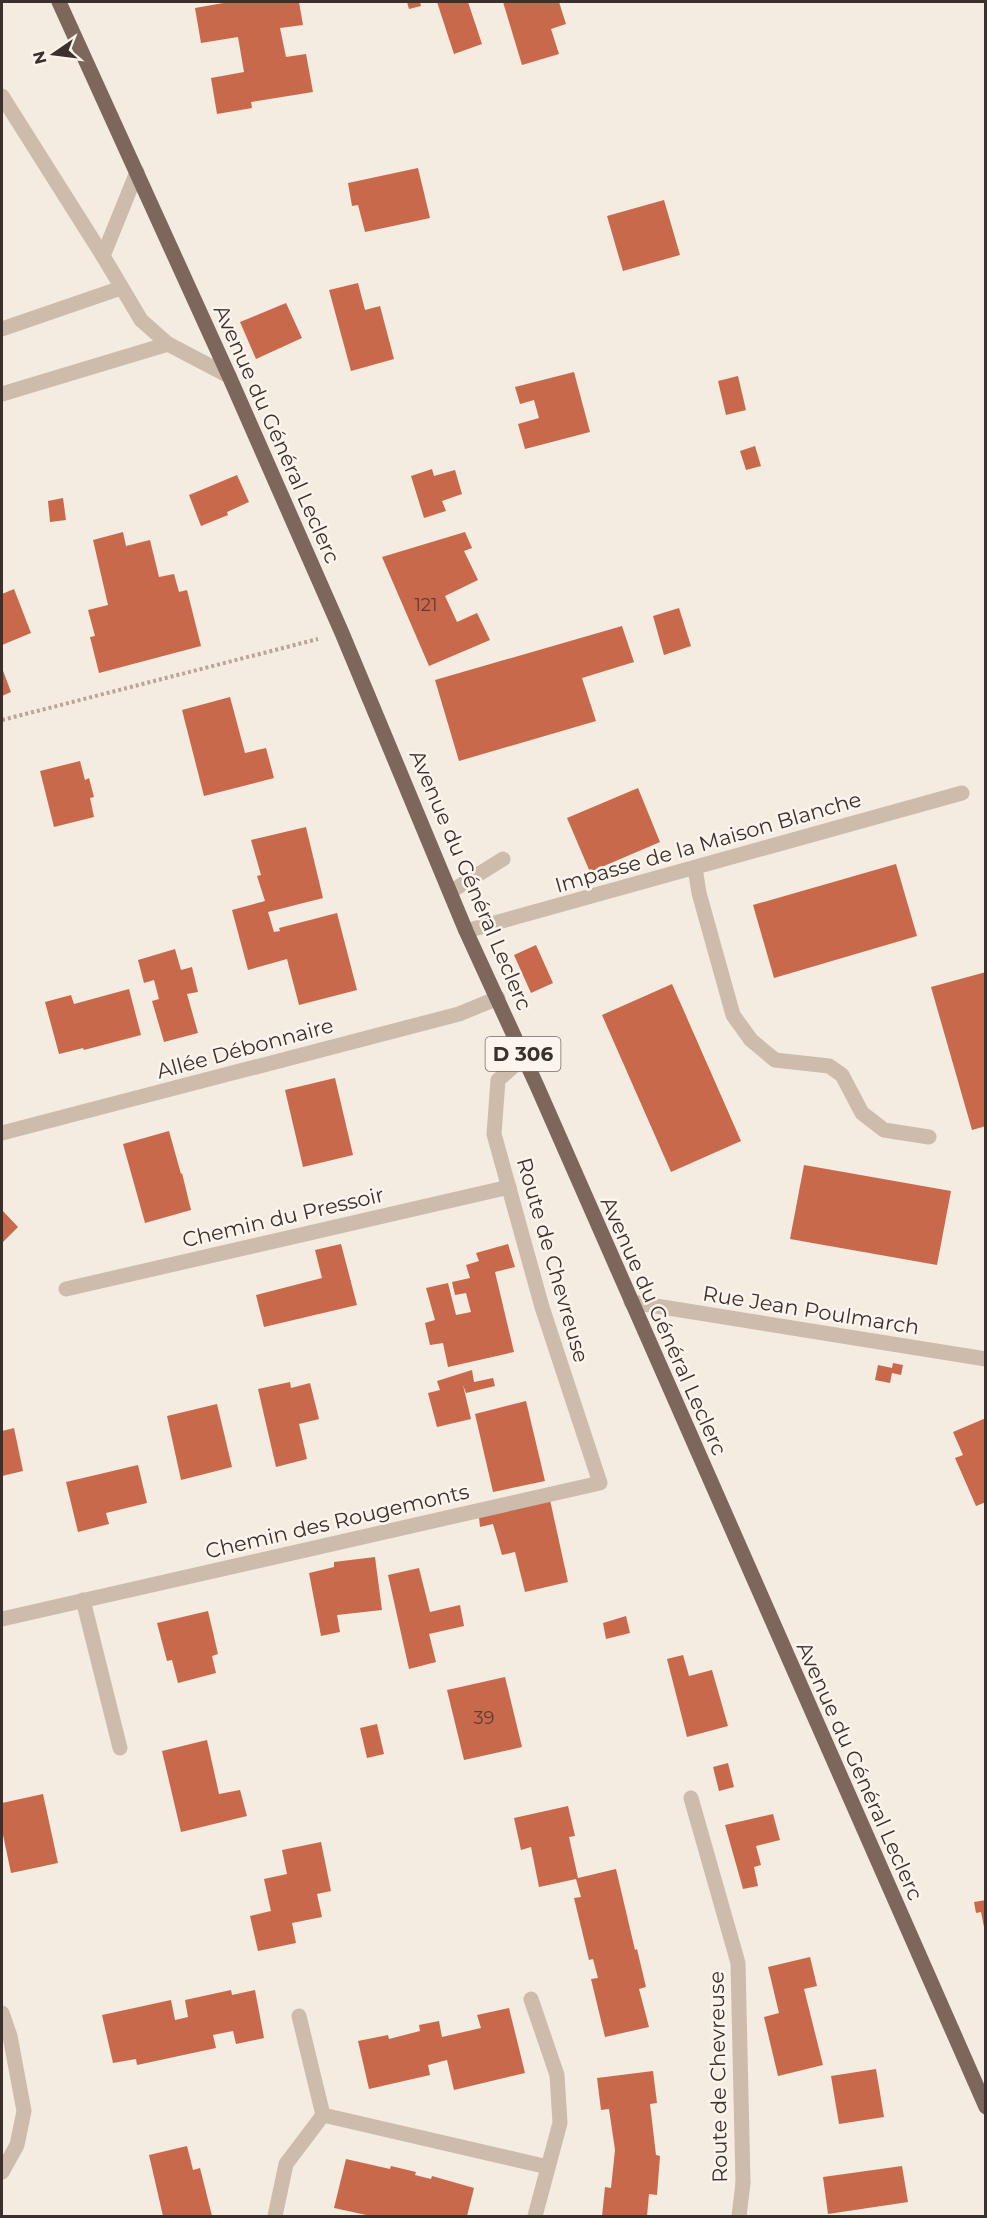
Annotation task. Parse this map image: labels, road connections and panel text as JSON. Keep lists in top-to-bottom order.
{
  "streets": {
    "main road": ["Avenue du Général Leclerc", "D 306"],
    "street": [
      "Impasse de la Maison Blanche",
      "Allée Débonnaire",
      "Chemin du Pressoir",
      "Route de Chevreuse",
      "Rue Jean Poulmarch",
      "Chemin des Rougemonts"
    ]
  },
  "crossings": [
    ["Avenue du Général Leclerc", "Impasse de la Maison Blanche"],
    ["Avenue du Général Leclerc", "Allée Débonnaire"],
    ["Avenue du Général Leclerc", "Route de Chevreuse"],
    ["Avenue du Général Leclerc", "Rue Jean Poulmarch"],
    ["Chemin du Pressoir", "Route de Chevreuse"],
    ["Route de Chevreuse", "Chemin des Rougemonts"]
  ],
  "house_numbers": ["121", "39"],
  "north": "left"
}
